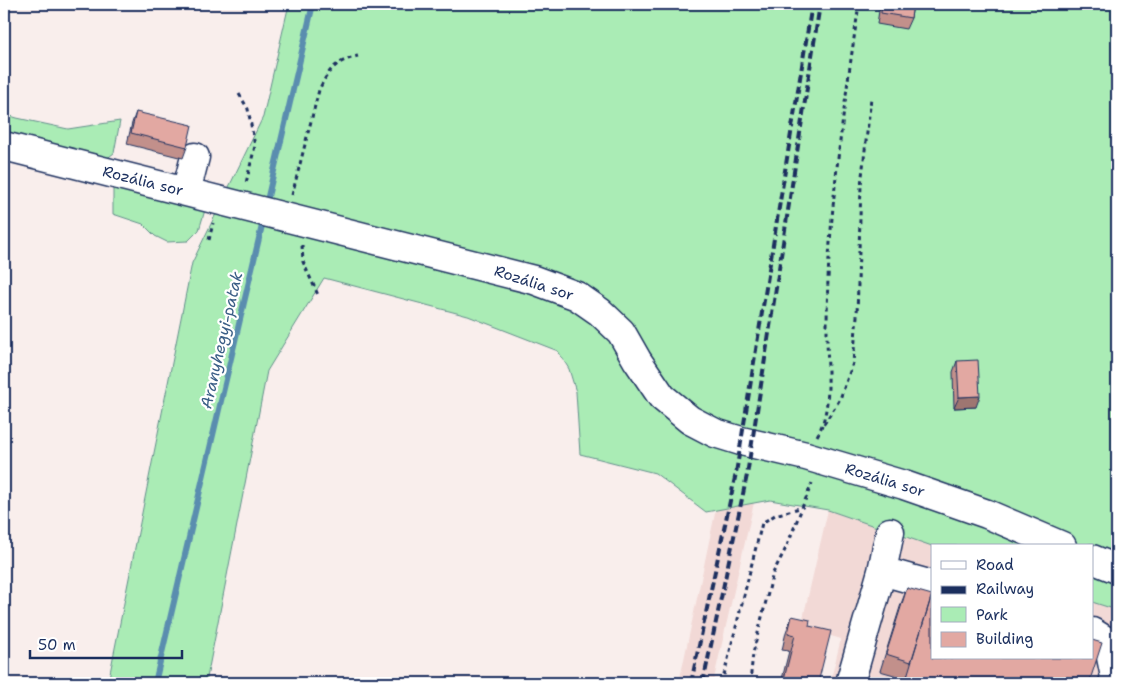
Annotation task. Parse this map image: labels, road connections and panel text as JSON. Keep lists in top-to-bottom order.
{
  "streets": {
    "street": ["Rozália sor"]
  },
  "water": ["Aranyhegyi-patak"],
  "legend": [
    "Road",
    "Railway",
    "Park",
    "Building"
  ],
  "scale_bar": "50 m"
}
